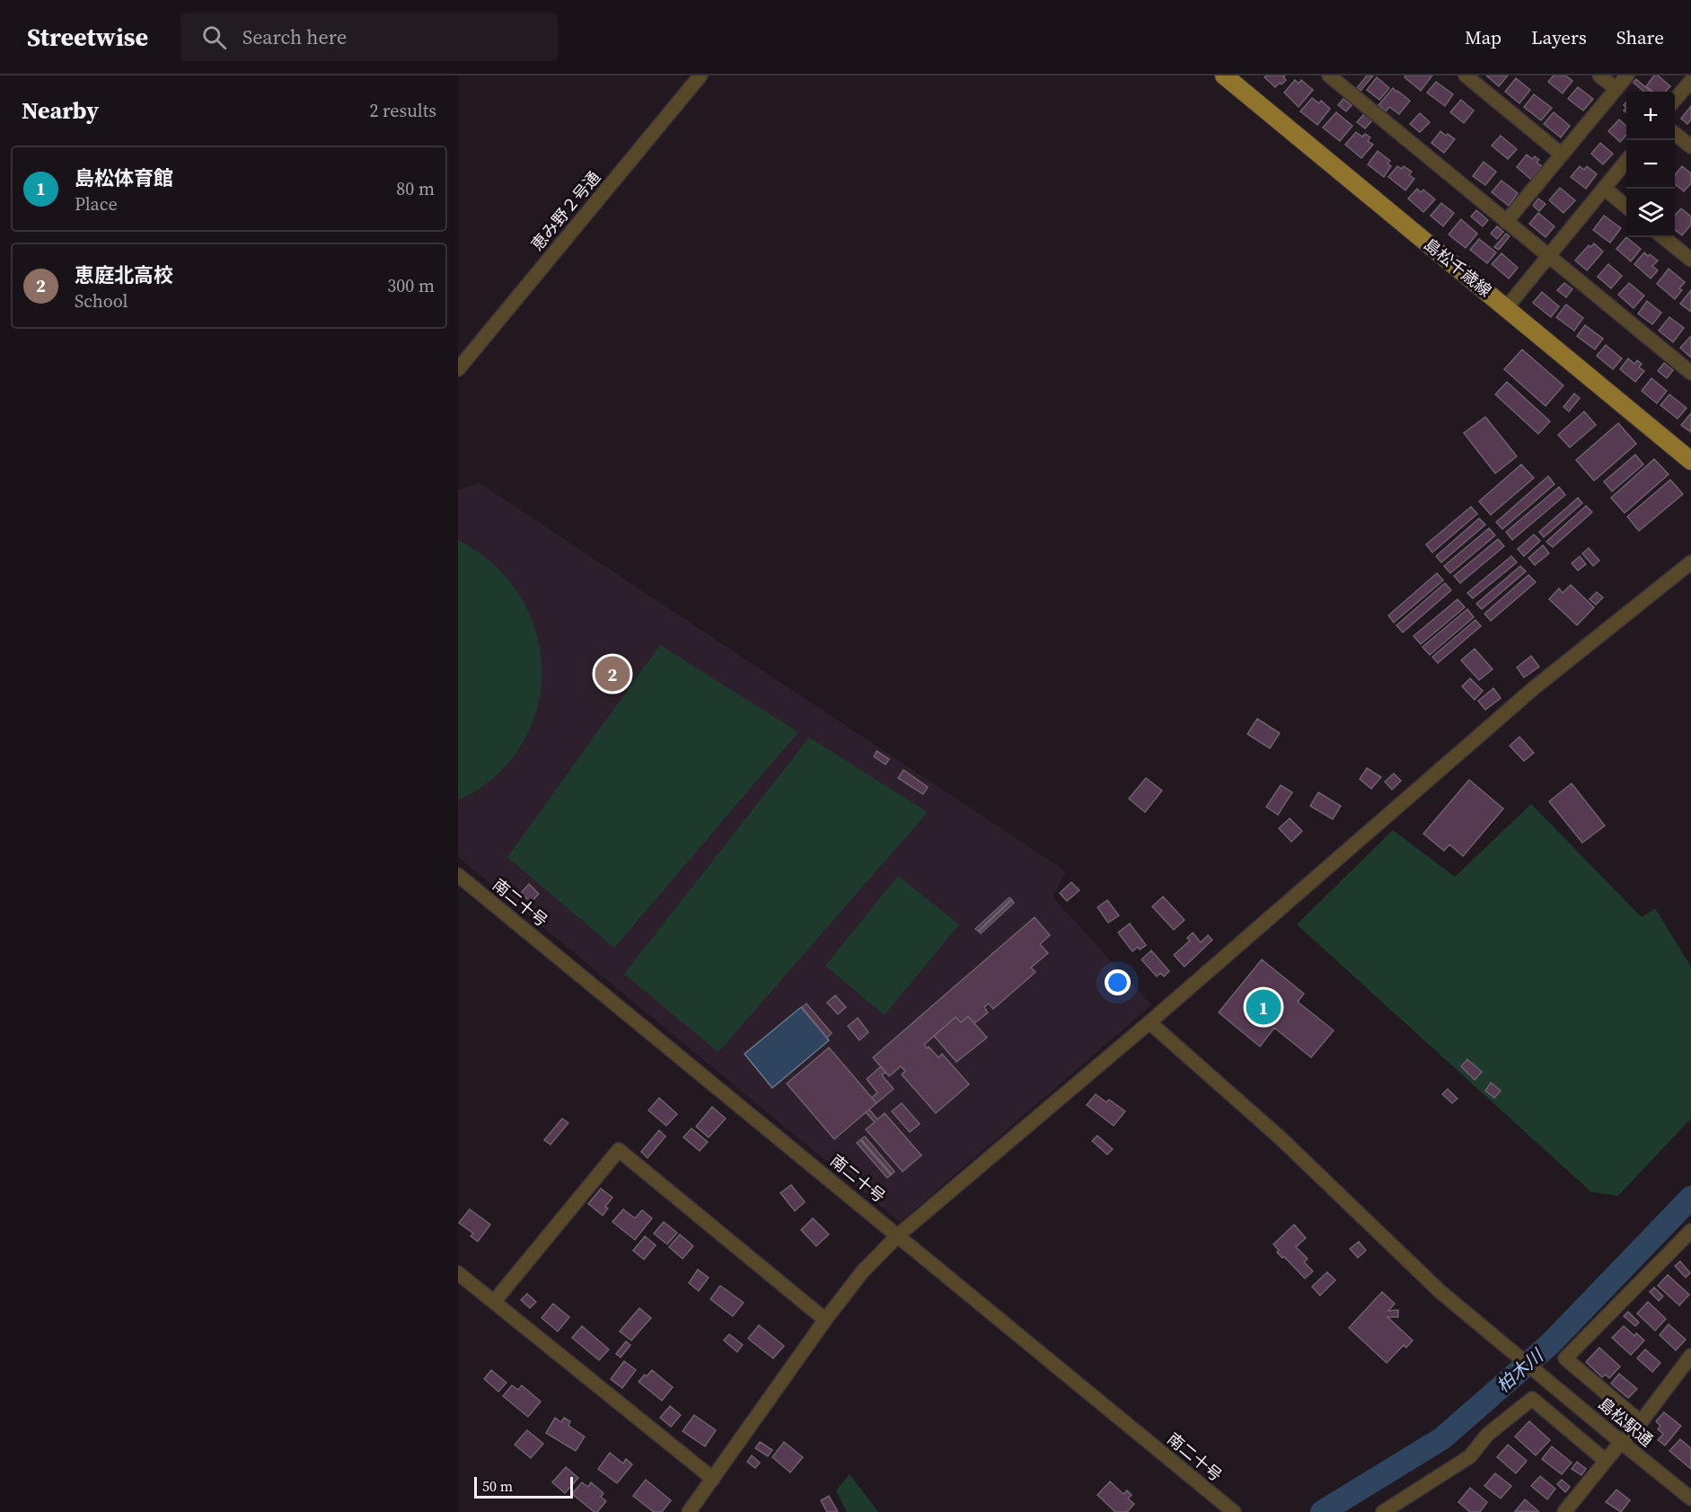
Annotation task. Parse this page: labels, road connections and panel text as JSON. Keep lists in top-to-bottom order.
{
  "streets": {
    "main road": ["島松千歳線"],
    "street": ["恵み野２号通", "南二十号", "島松駅通"]
  },
  "water": ["柏木川"],
  "scale_bar": "50 m",
  "page": {
    "header": "Streetwise",
    "search": "Search here",
    "nav": ["Map", "Layers", "Share"],
    "heading": ["Nearby", "2 results"],
    "map_buttons": ["+", "−"],
    "list": [
      {
        "mark": "1",
        "name": "島松体育館",
        "note": "Place",
        "value": "80 m"
      },
      {
        "mark": "2",
        "name": "恵庭北高校",
        "note": "School",
        "value": "300 m"
      }
    ],
    "pins": ["2", "1"],
    "scale": "50 m"
  }
}
